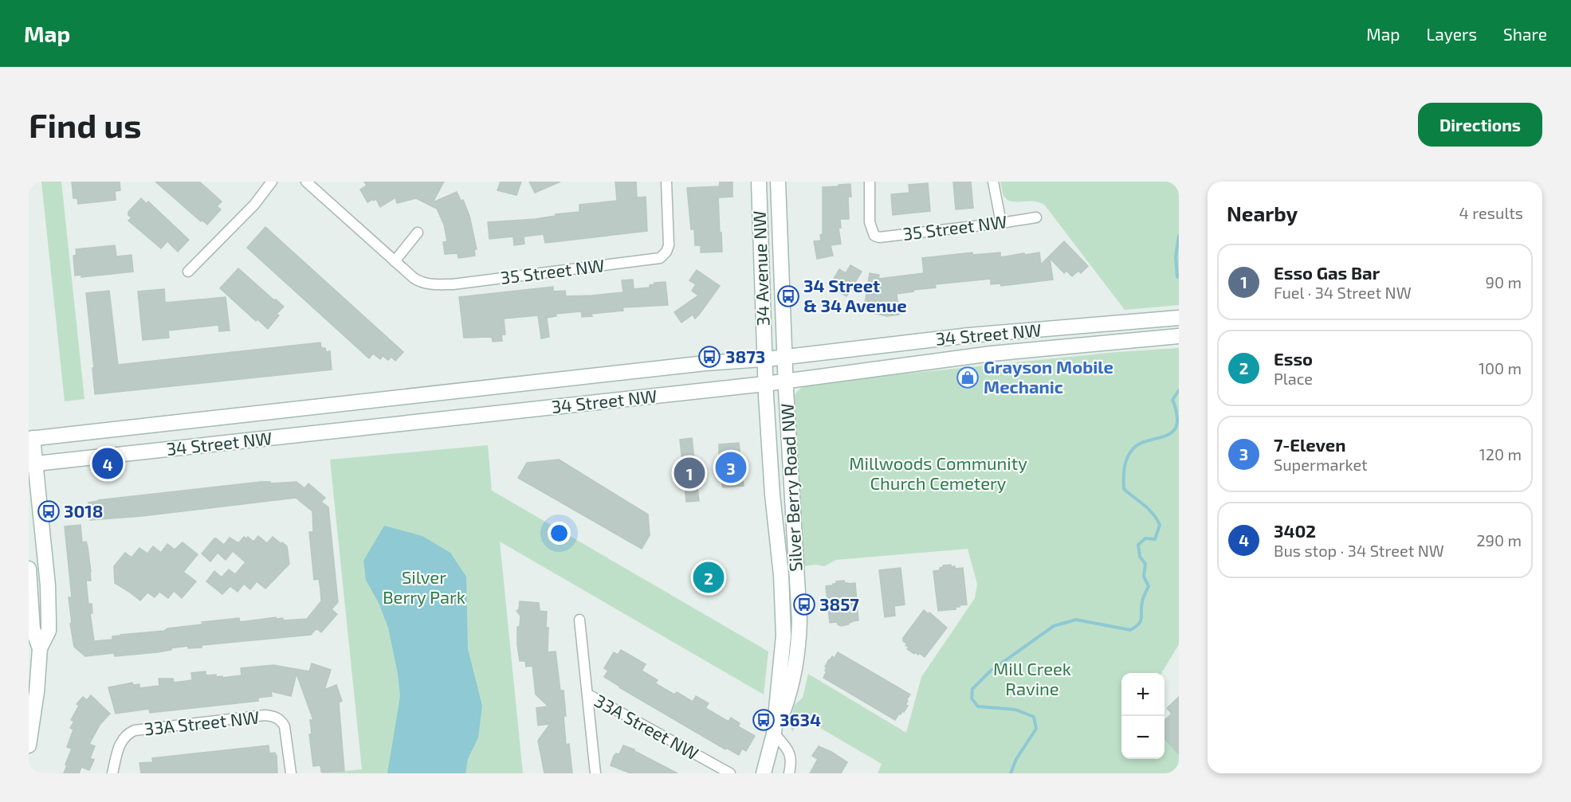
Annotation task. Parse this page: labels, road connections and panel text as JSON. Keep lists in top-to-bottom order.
{
  "streets": {
    "main road": ["34 Avenue NW", "34 Street NW", "Silver Berry Road NW"],
    "street": ["35 Street NW", "33A Street NW"]
  },
  "crossings": [
    ["34 Avenue NW", "34 Street NW"],
    ["34 Avenue NW", "Silver Berry Road NW"],
    ["34 Street NW", "Silver Berry Road NW"]
  ],
  "parks": ["Millwoods Community Church Cemetery", "Silver Berry Park", "Mill Creek Ravine"],
  "places": {
    "bus stop": [
      "34 Street & 34 Avenue",
      "3873",
      "3018",
      "3857",
      "3634"
    ],
    "shop": ["Grayson Mobile Mechanic"]
  },
  "page": {
    "header": "Map",
    "nav": ["Map", "Layers", "Share"],
    "buttons": "Directions",
    "title": "Find us",
    "heading": ["Nearby", "4 results"],
    "list": [
      {
        "mark": "1",
        "name": "Esso Gas Bar",
        "note": "Fuel · 34 Street NW",
        "value": "90 m"
      },
      {
        "mark": "2",
        "name": "Esso",
        "note": "Place",
        "value": "100 m"
      },
      {
        "mark": "3",
        "name": "7-Eleven",
        "note": "Supermarket",
        "value": "120 m"
      },
      {
        "mark": "4",
        "name": "3402",
        "note": "Bus stop · 34 Street NW",
        "value": "290 m"
      }
    ],
    "pins": [
      "4",
      "3",
      "1",
      "2"
    ],
    "map_buttons": ["+", "−"]
  }
}
